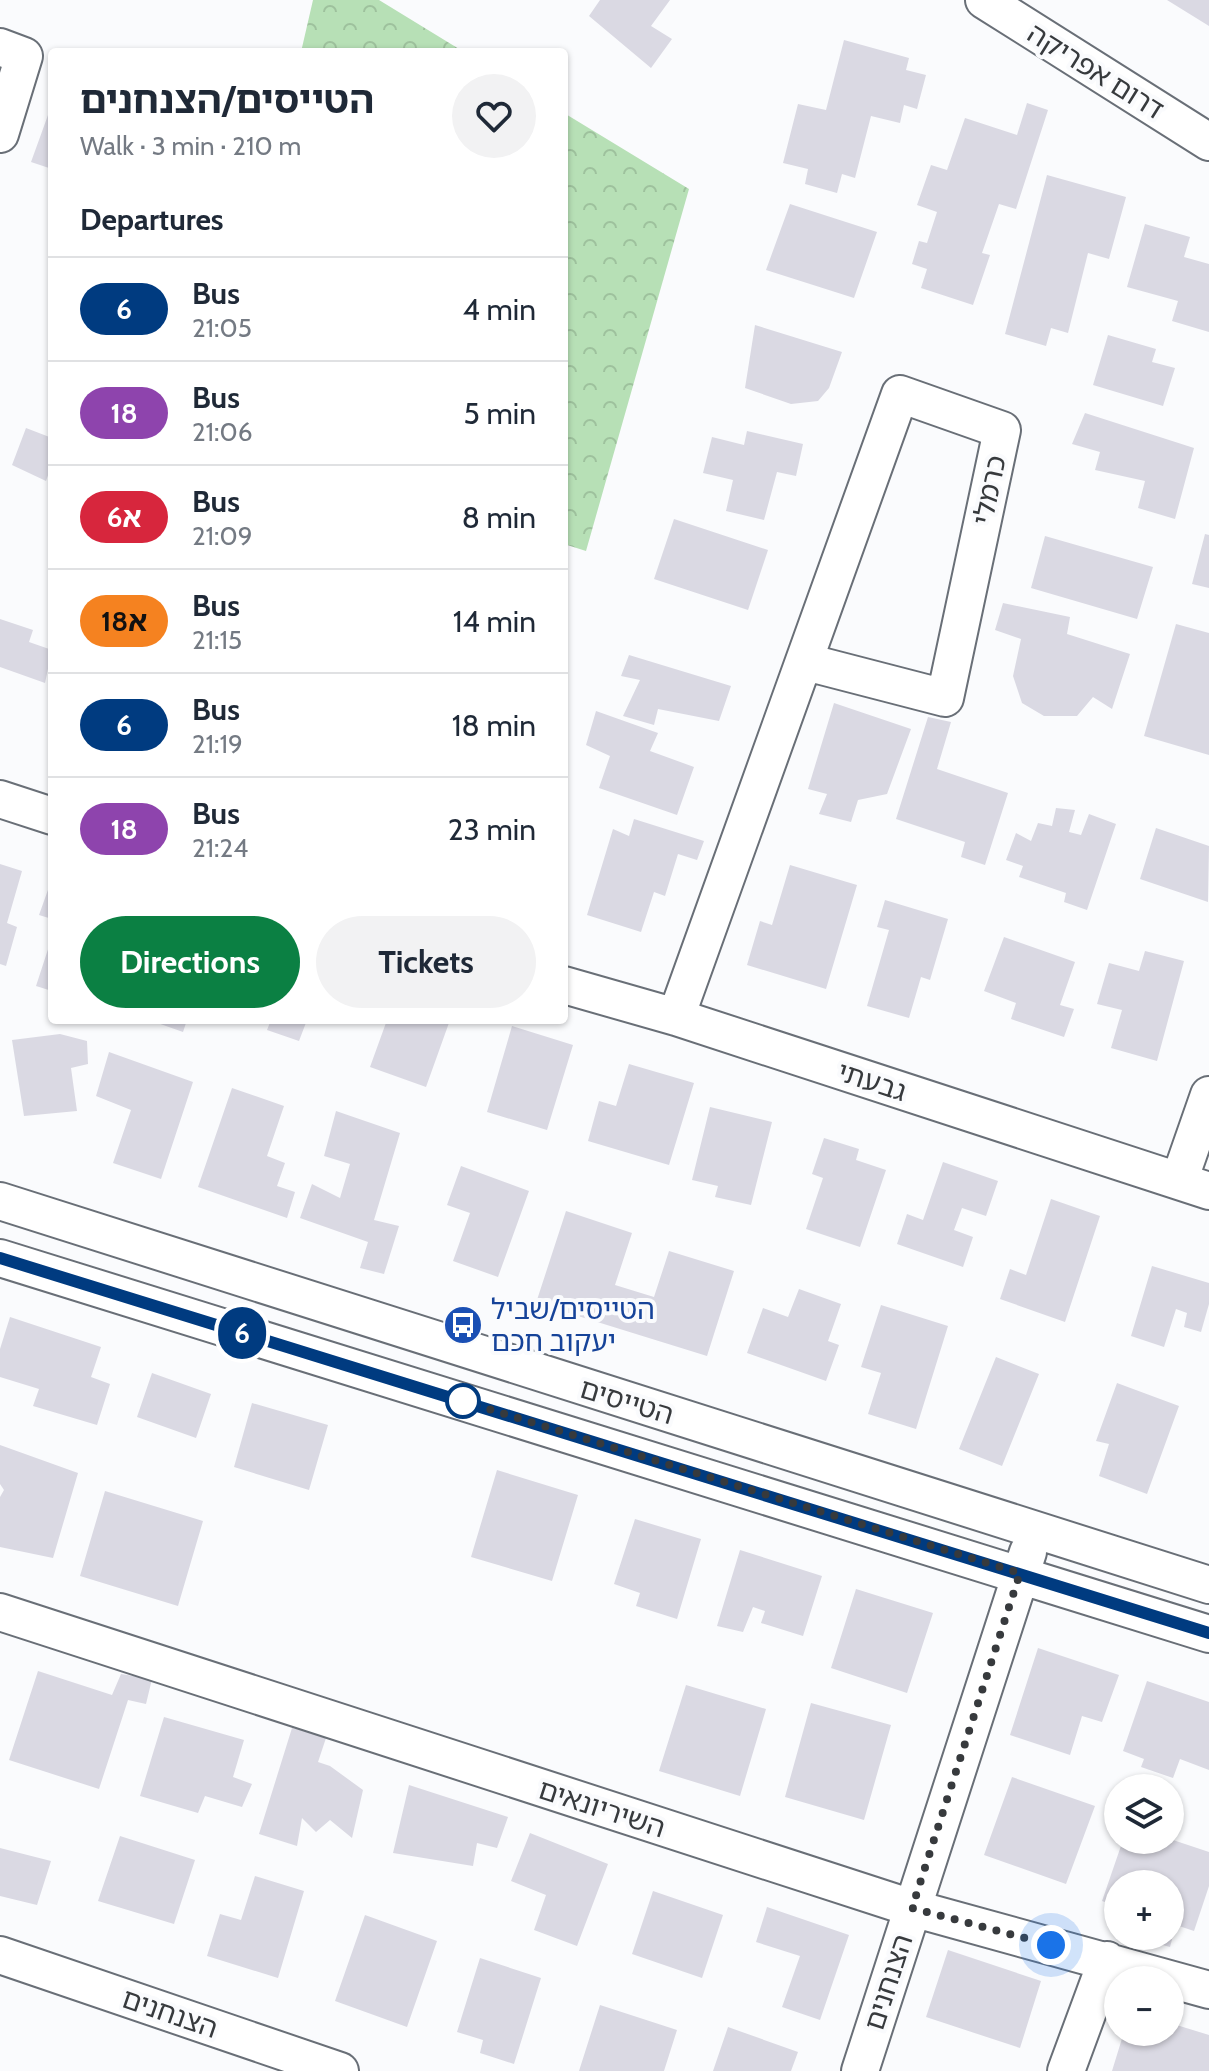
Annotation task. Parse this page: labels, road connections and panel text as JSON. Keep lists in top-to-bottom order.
{
  "streets": {
    "street": [
      "דרום אפריקה",
      "כרמלי",
      "גבעתי",
      "הטייסים",
      "השיריונאים",
      "הצנחנים"
    ]
  },
  "crossings": [
    ["כרמלי", "גבעתי"],
    ["הטייסים", "הצנחנים"],
    ["השיריונאים", "הצנחנים"]
  ],
  "places": {
    "bus stop": ["הטייסים/שביל יעקוב חכם"]
  },
  "lines": ["bus line 6"],
  "page": {
    "on_map": "6",
    "heading": [
      ["הטייסים/הצנחנים", "Walk · 3 min · 210 m"],
      "Departures"
    ],
    "list": [
      {
        "mark": "6",
        "name": "Bus",
        "note": "21:05",
        "value": "4 min"
      },
      {
        "mark": "18",
        "name": "Bus",
        "note": "21:06",
        "value": "5 min"
      },
      {
        "mark": "6א",
        "name": "Bus",
        "note": "21:09",
        "value": "8 min"
      },
      {
        "mark": "18א",
        "name": "Bus",
        "note": "21:15",
        "value": "14 min"
      },
      {
        "mark": "6",
        "name": "Bus",
        "note": "21:19",
        "value": "18 min"
      },
      {
        "mark": "18",
        "name": "Bus",
        "note": "21:24",
        "value": "23 min"
      }
    ],
    "buttons": ["Directions", "Tickets"],
    "map_buttons": ["+", "−"]
  }
}
